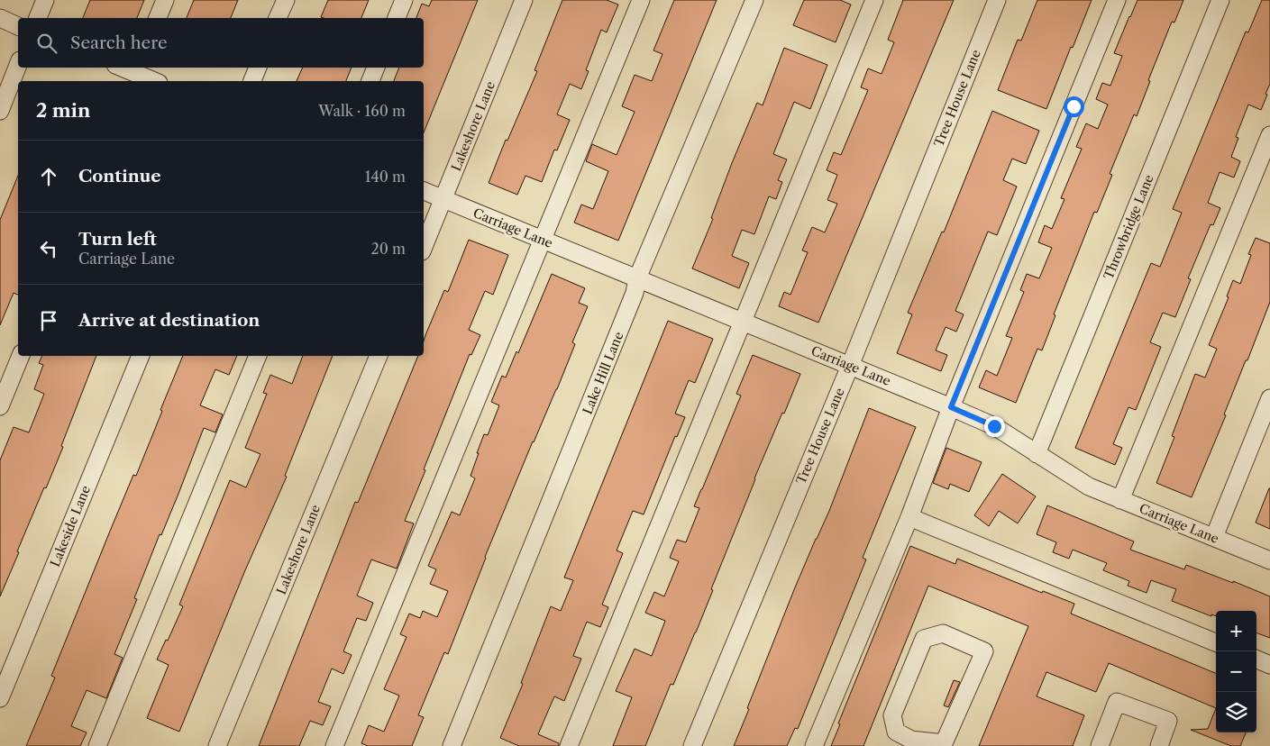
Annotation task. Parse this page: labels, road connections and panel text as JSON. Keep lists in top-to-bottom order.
{
  "streets": {
    "street": [
      "Tree House Lane",
      "Lakeshore Lane",
      "Throwbridge Lane",
      "Carriage Lane",
      "Lake Hill Lane",
      "Lakeside Lane"
    ]
  },
  "crossings": [
    ["Tree House Lane", "Carriage Lane"],
    ["Lakeshore Lane", "Carriage Lane"],
    ["Throwbridge Lane", "Carriage Lane"],
    ["Carriage Lane", "Lake Hill Lane"]
  ],
  "page": {
    "search": "Search here",
    "heading": ["2 min", "Walk · 160 m"],
    "list": [
      ["Continue", "140 m"],
      ["Turn left", "Carriage Lane", "20 m"],
      "Arrive at destination"
    ],
    "map_buttons": ["+", "−"]
  }
}
